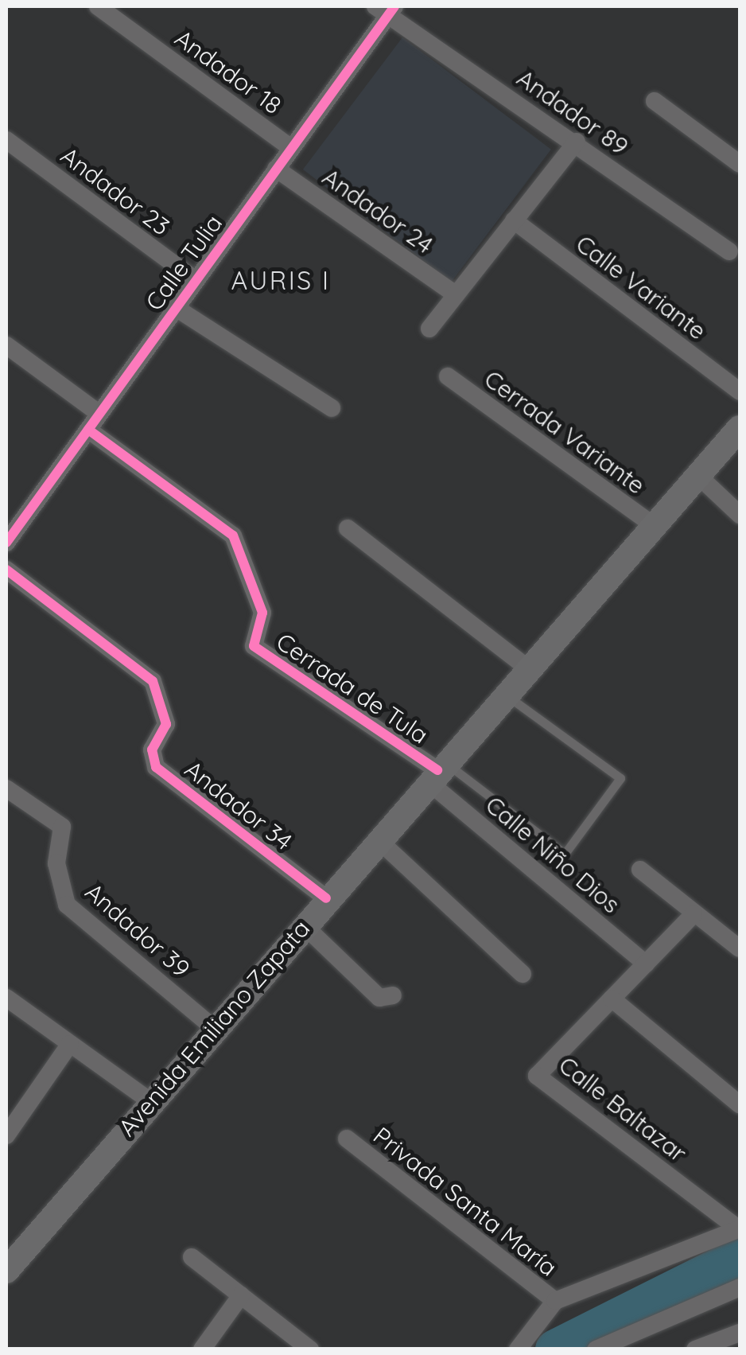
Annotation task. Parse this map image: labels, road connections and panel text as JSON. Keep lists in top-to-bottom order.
{
  "streets": {
    "main road": ["Avenida Emiliano Zapata"],
    "street": [
      "Andador 18",
      "Andador 89",
      "Andador 23",
      "Andador 24",
      "Calle Tulia",
      "Calle Variante",
      "Cerrada Variante",
      "Cerrada de Tula",
      "Andador 34",
      "Calle Niño Dios",
      "Andador 39",
      "Calle Baltazar",
      "Privada Santa María"
    ]
  },
  "crossings": [
    ["Andador 18", "Calle Tulia"],
    ["Andador 89", "Calle Tulia"],
    ["Andador 23", "Calle Tulia"],
    ["Andador 24", "Calle Tulia"],
    ["Calle Tulia", "Cerrada de Tula"],
    ["Cerrada Variante", "Avenida Emiliano Zapata"],
    ["Cerrada de Tula", "Calle Niño Dios"],
    ["Cerrada de Tula", "Avenida Emiliano Zapata"],
    ["Andador 34", "Avenida Emiliano Zapata"],
    ["Calle Niño Dios", "Avenida Emiliano Zapata"],
    ["Calle Niño Dios", "Calle Baltazar"],
    ["Andador 39", "Avenida Emiliano Zapata"]
  ],
  "districts": ["AURIS I"]
}
